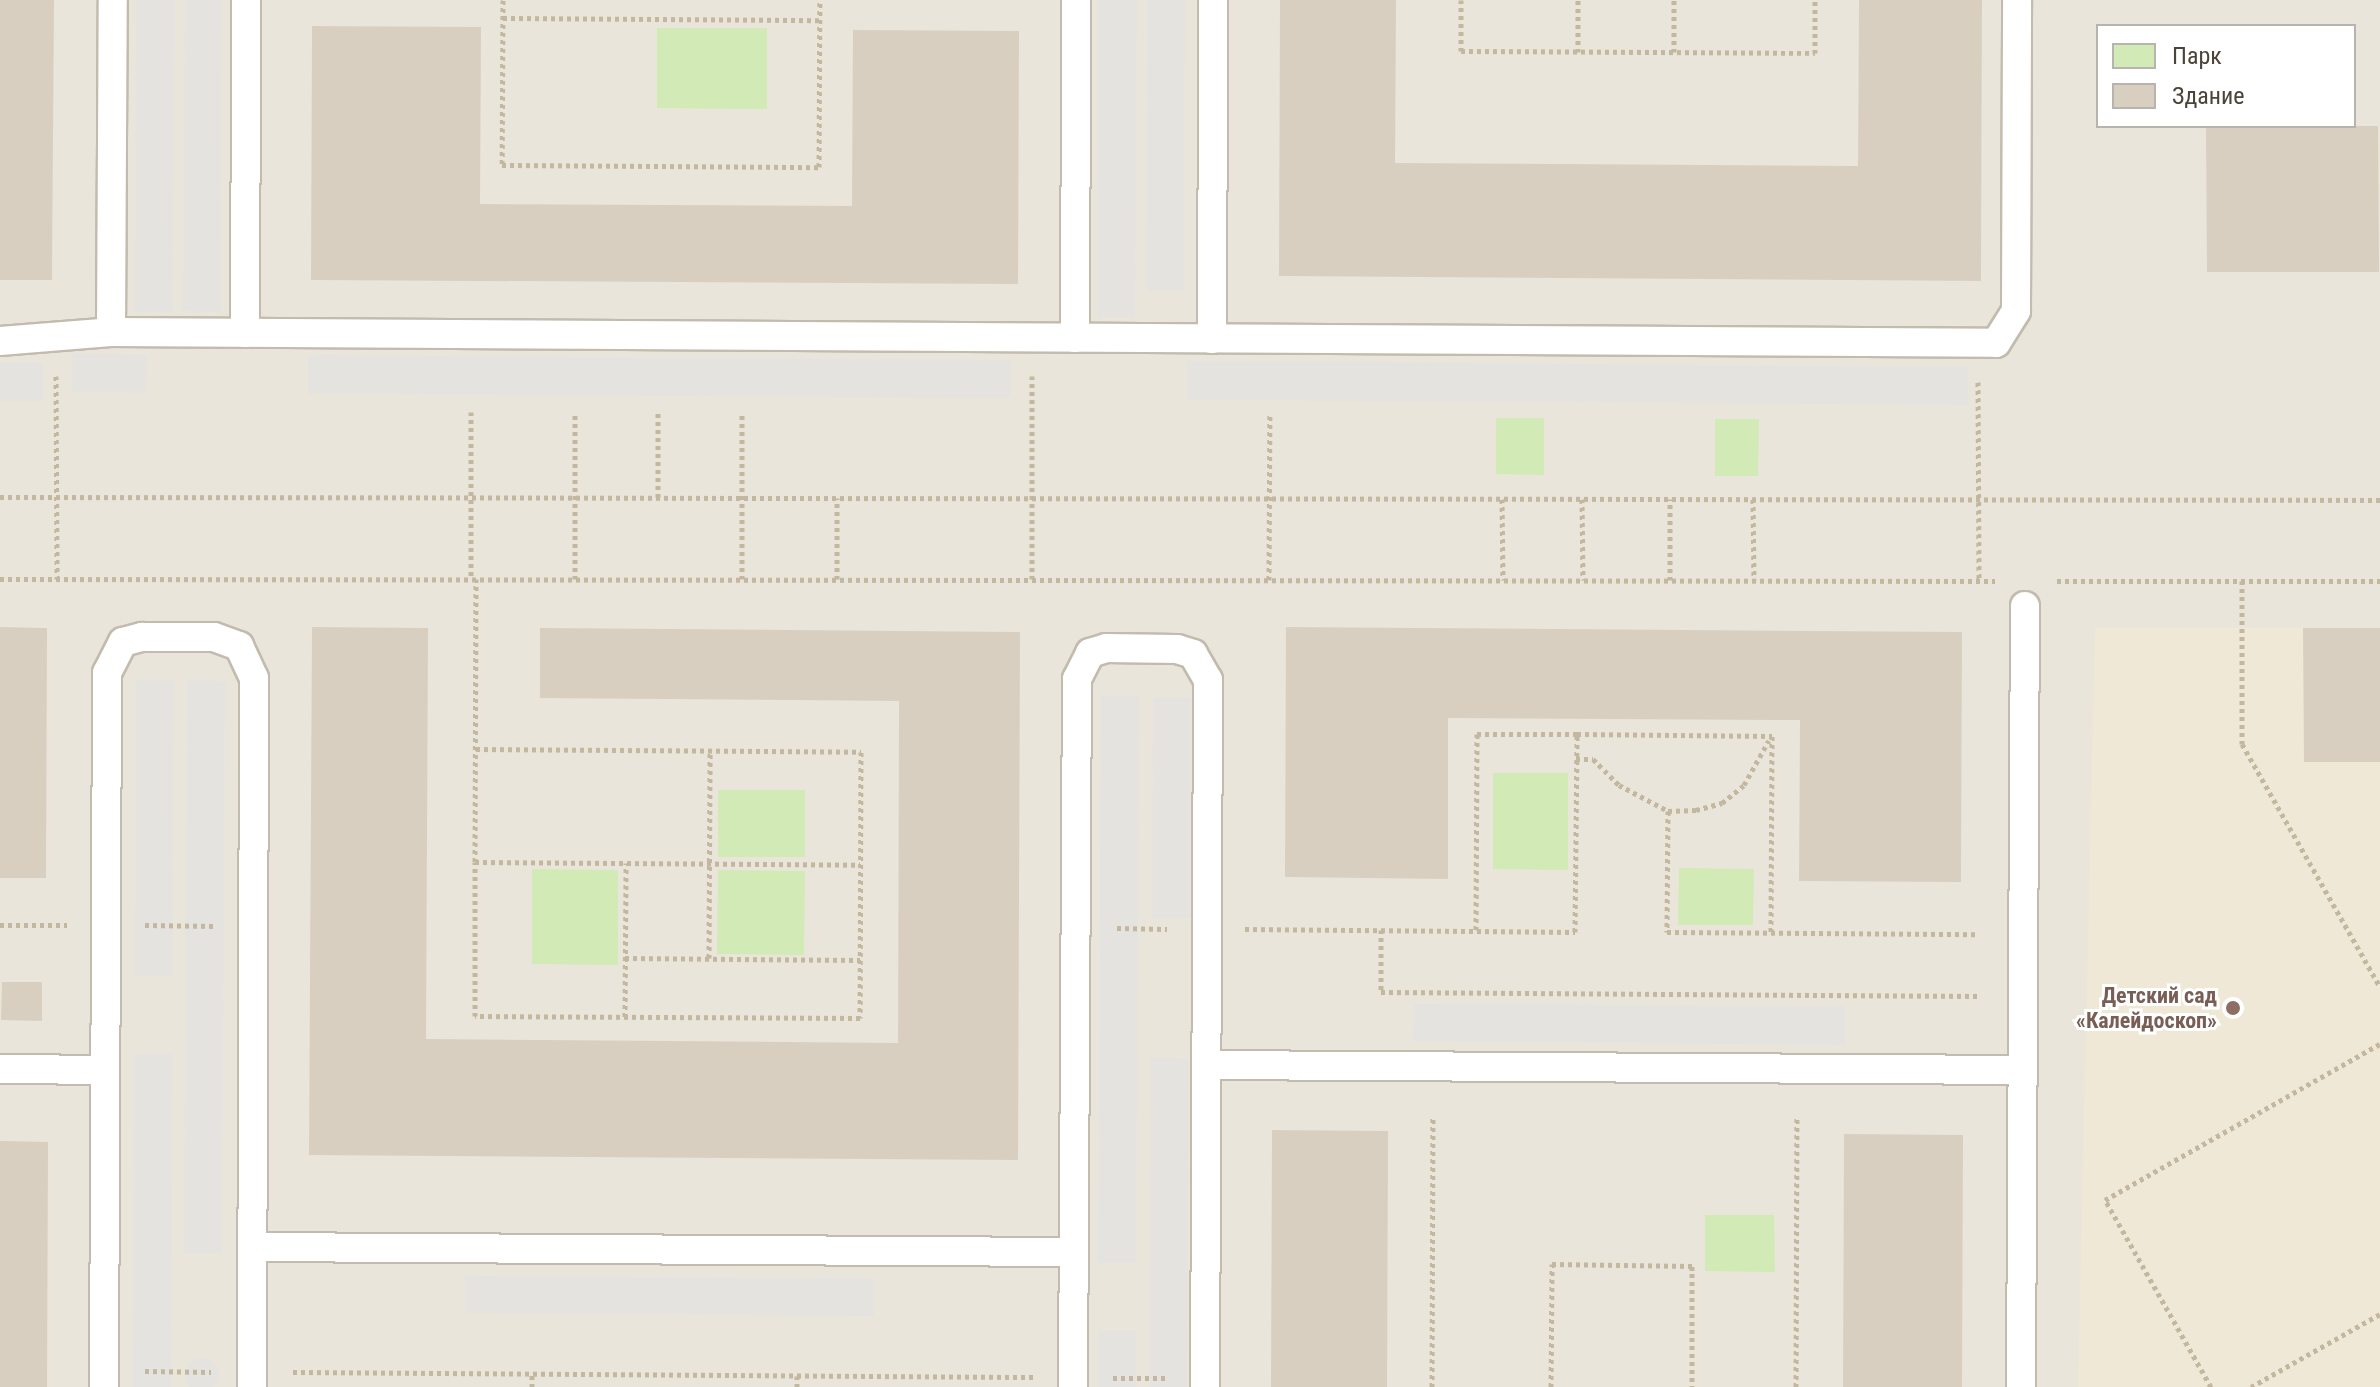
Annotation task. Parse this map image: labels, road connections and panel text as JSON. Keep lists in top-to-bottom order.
{
  "places": ["Детский сад «Калейдоскоп»"],
  "legend": ["Парк", "Здание"]
}
